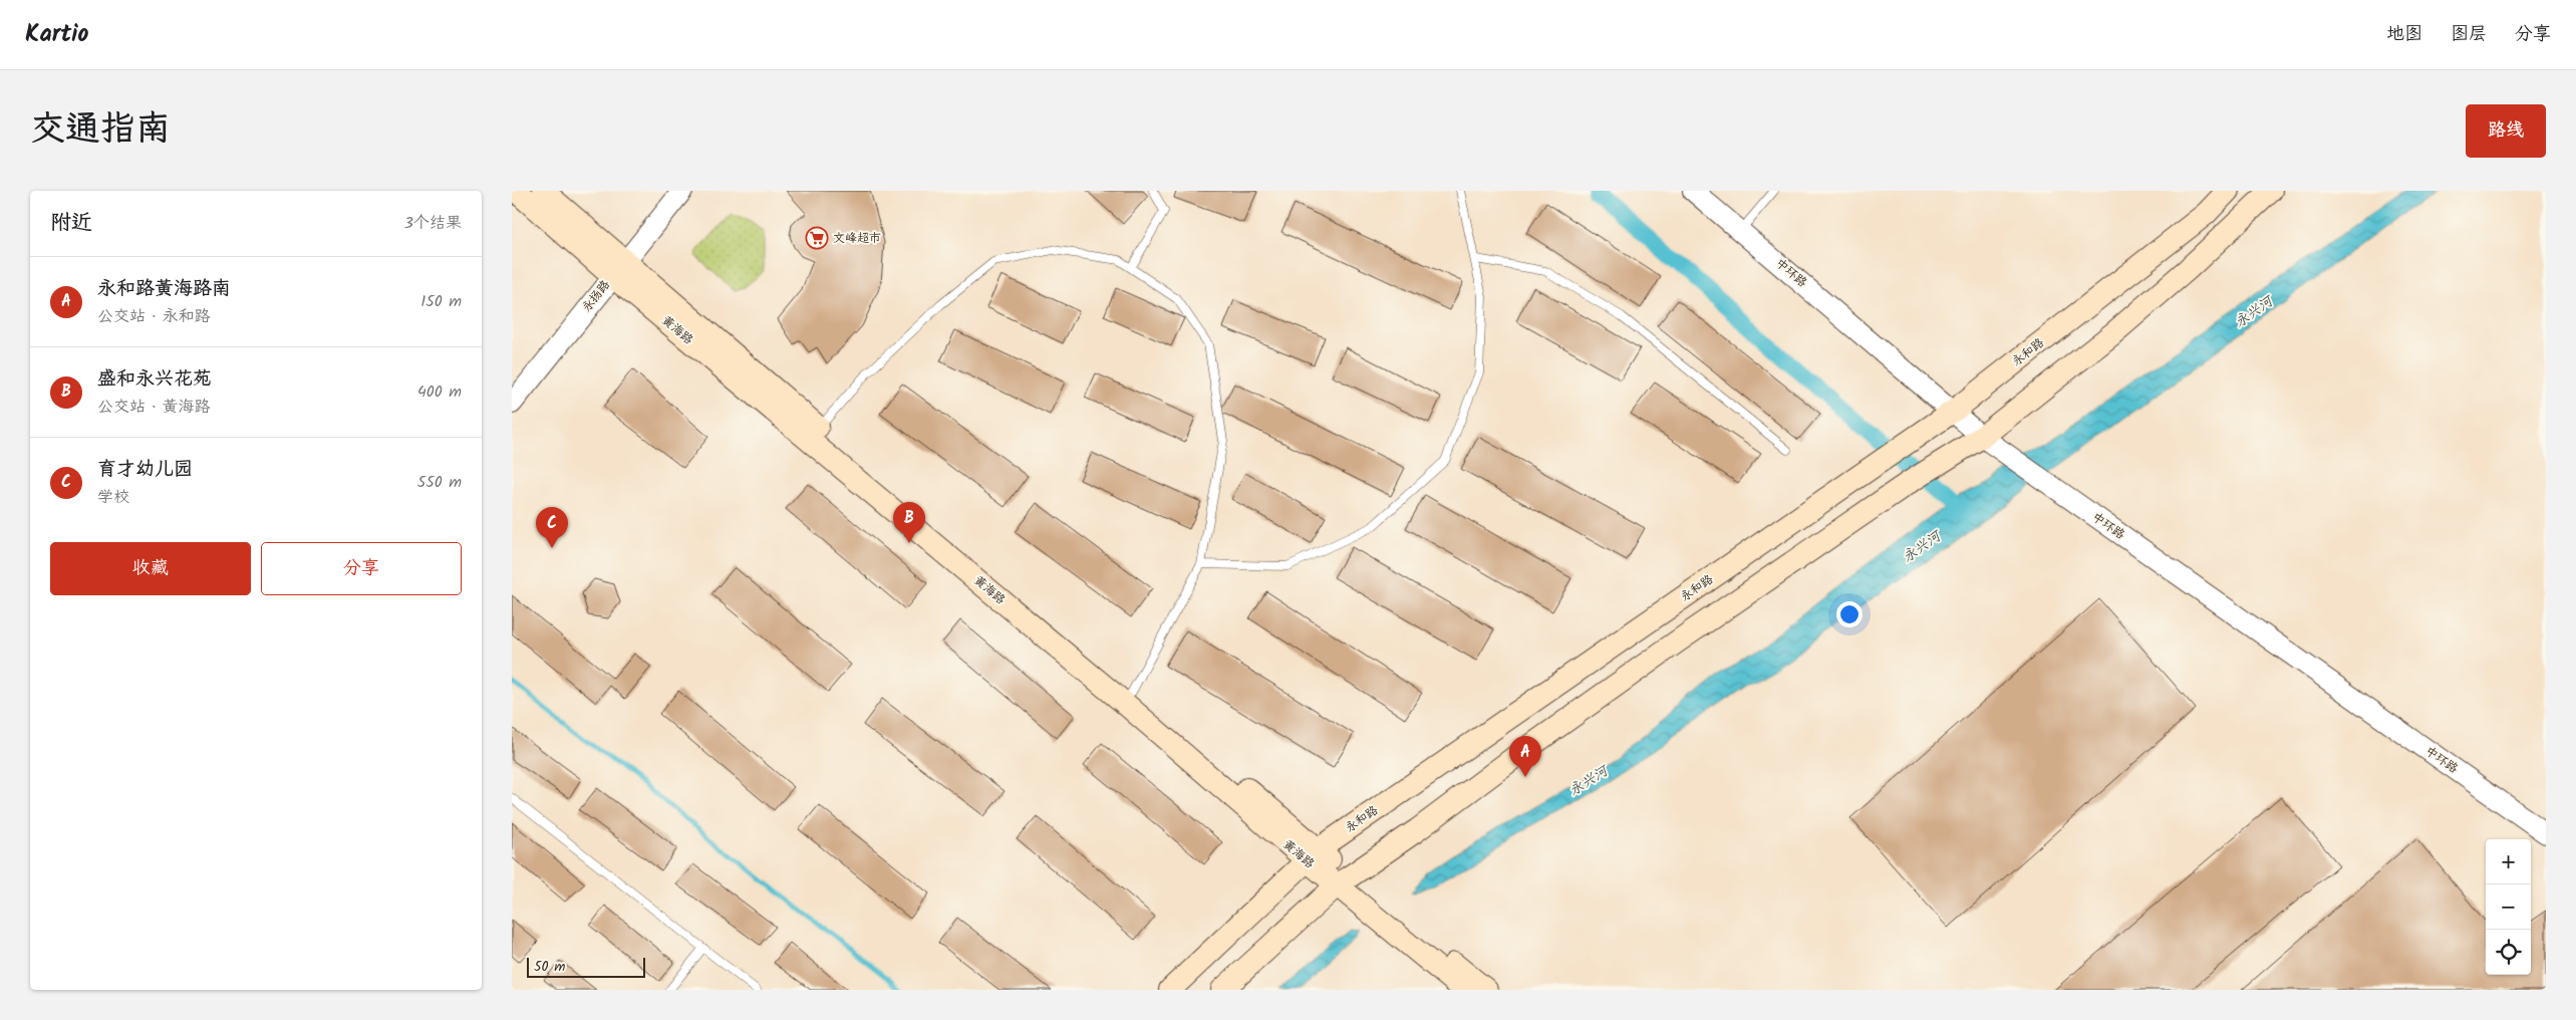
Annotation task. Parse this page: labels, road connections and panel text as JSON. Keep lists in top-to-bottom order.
{
  "streets": {
    "main road": ["黄海路", "永和路"],
    "street": ["中环路", "永扬路"]
  },
  "crossings": [
    ["中环路", "永和路"],
    ["永扬路", "黄海路"],
    ["黄海路", "永和路"]
  ],
  "water": ["永兴河"],
  "places": {
    "supermarket": ["文峰超市"]
  },
  "scale_bar": "50 m",
  "page": {
    "header": "Kartio",
    "nav": ["地图", "图层", "分享"],
    "title": "交通指南",
    "buttons": [
      "路线",
      ["收藏", "分享"]
    ],
    "heading": ["附近", "3个结果"],
    "list": [
      {
        "mark": "A",
        "name": "永和路黄海路南",
        "note": "公交站 · 永和路",
        "value": "150 m"
      },
      {
        "mark": "B",
        "name": "盛和永兴花苑",
        "note": "公交站 · 黄海路",
        "value": "400 m"
      },
      {
        "mark": "C",
        "name": "育才幼儿园",
        "note": "学校",
        "value": "550 m"
      }
    ],
    "pins": ["B", "C", "A"],
    "map_buttons": ["+", "−"],
    "scale": "50 m"
  }
}
